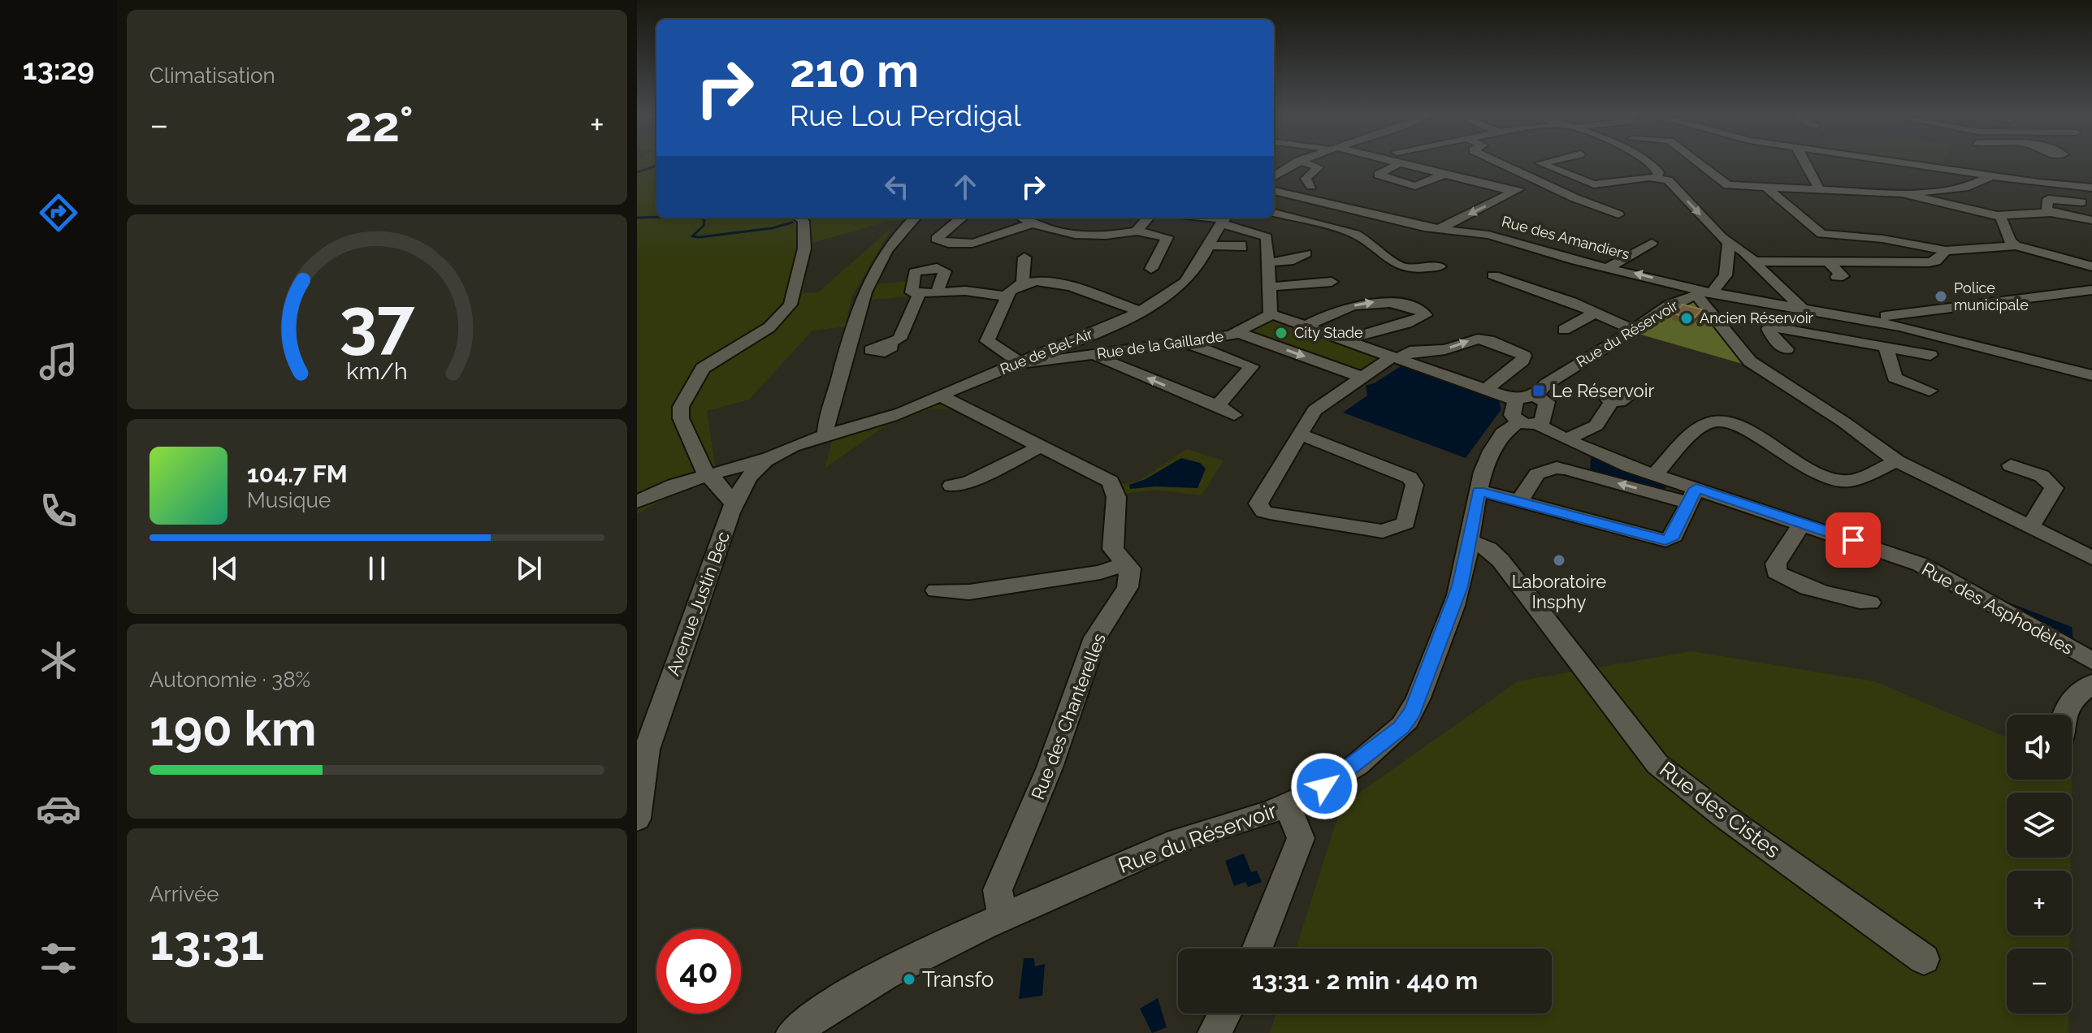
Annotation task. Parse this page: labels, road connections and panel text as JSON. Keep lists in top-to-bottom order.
{
  "streets": {
    "street": [
      "Rue des Amandiers",
      "Rue du Réservoir",
      "Rue de la Gaillarde",
      "Rue de Bel-Air",
      "Avenue Justin Bec",
      "Rue des Asphodèles",
      "Rue des Chanterelles",
      "Rue des Cistes"
    ]
  },
  "crossings": [
    ["Rue des Amandiers", "Rue du Réservoir"],
    ["Rue du Réservoir", "Rue des Asphodèles"],
    ["Rue du Réservoir", "Rue des Chanterelles"],
    ["Rue du Réservoir", "Rue des Cistes"],
    ["Rue de la Gaillarde", "Rue de Bel-Air"],
    ["Rue de Bel-Air", "Avenue Justin Bec"]
  ],
  "places": {
    "other": [
      "Police municipale",
      "Ancien Réservoir",
      "City Stade",
      "Laboratoire Insphy",
      "Transfo"
    ],
    "transit": ["Le Réservoir"]
  },
  "page": {
    "tabs": "13:29",
    "tile": [
      "Climatisation",
      ["Autonomie · 38%", "190 km"],
      ["Arrivée", "13:31"]
    ],
    "turn": ["210 m", "Rue Lou Perdigal"],
    "heat": ["−", "22°", "+"],
    "song": ["104.7 FM", "Musique"],
    "map_buttons": ["+", "−"],
    "limit": "40",
    "trip": "13:31 · 2 min · 440 m",
    "gauge": ["37", "km/h"]
  }
}
